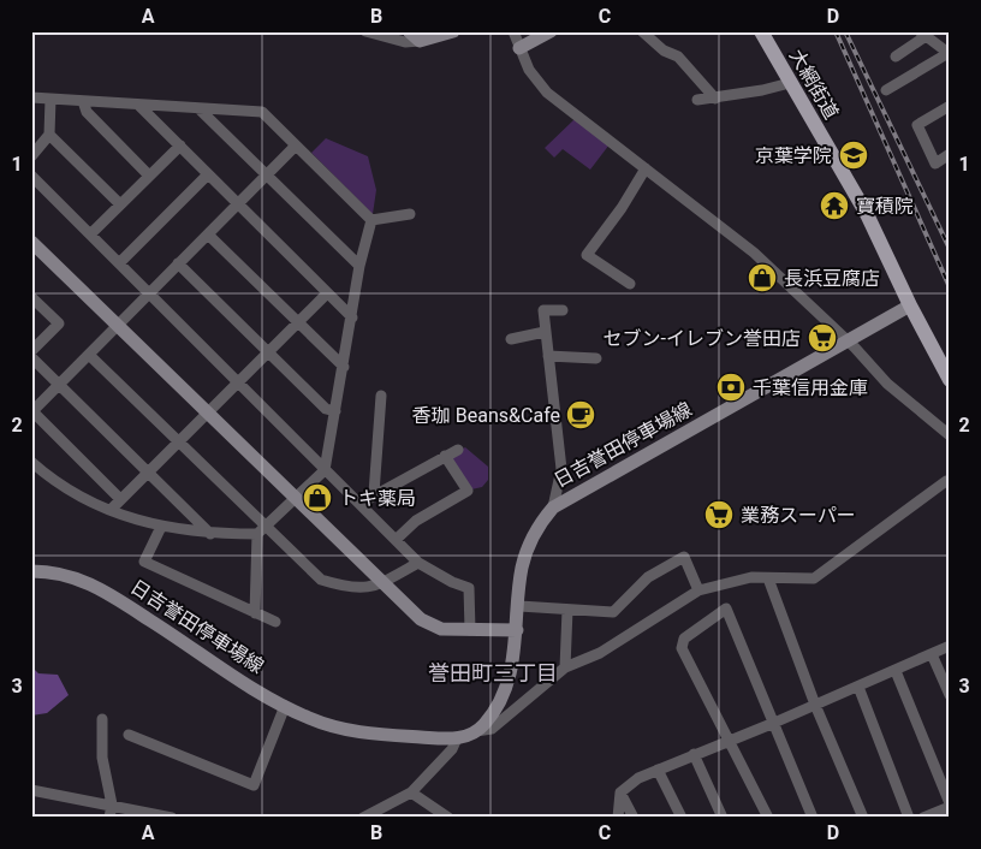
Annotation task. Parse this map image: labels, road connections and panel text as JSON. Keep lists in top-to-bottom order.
{
  "streets": {
    "main road": ["大網街道", "日吉誉田停車場線"]
  },
  "crossings": [
    ["大網街道", "日吉誉田停車場線"]
  ],
  "districts": ["誉田町三丁目"],
  "places": {
    "school or university": ["京葉学院"],
    "temple": ["寶積院"],
    "shop": ["長浜豆腐店", "トキ薬局"],
    "supermarket": ["セブン-イレブン誉田店", "業務スーパー"],
    "bank": ["千葉信用金庫"],
    "cafe": ["香珈 Beans&Cafe"]
  },
  "grid": {
    "columns": [
      "A",
      "B",
      "C",
      "D"
    ],
    "rows": ["1", "2", "3"]
  }
}
